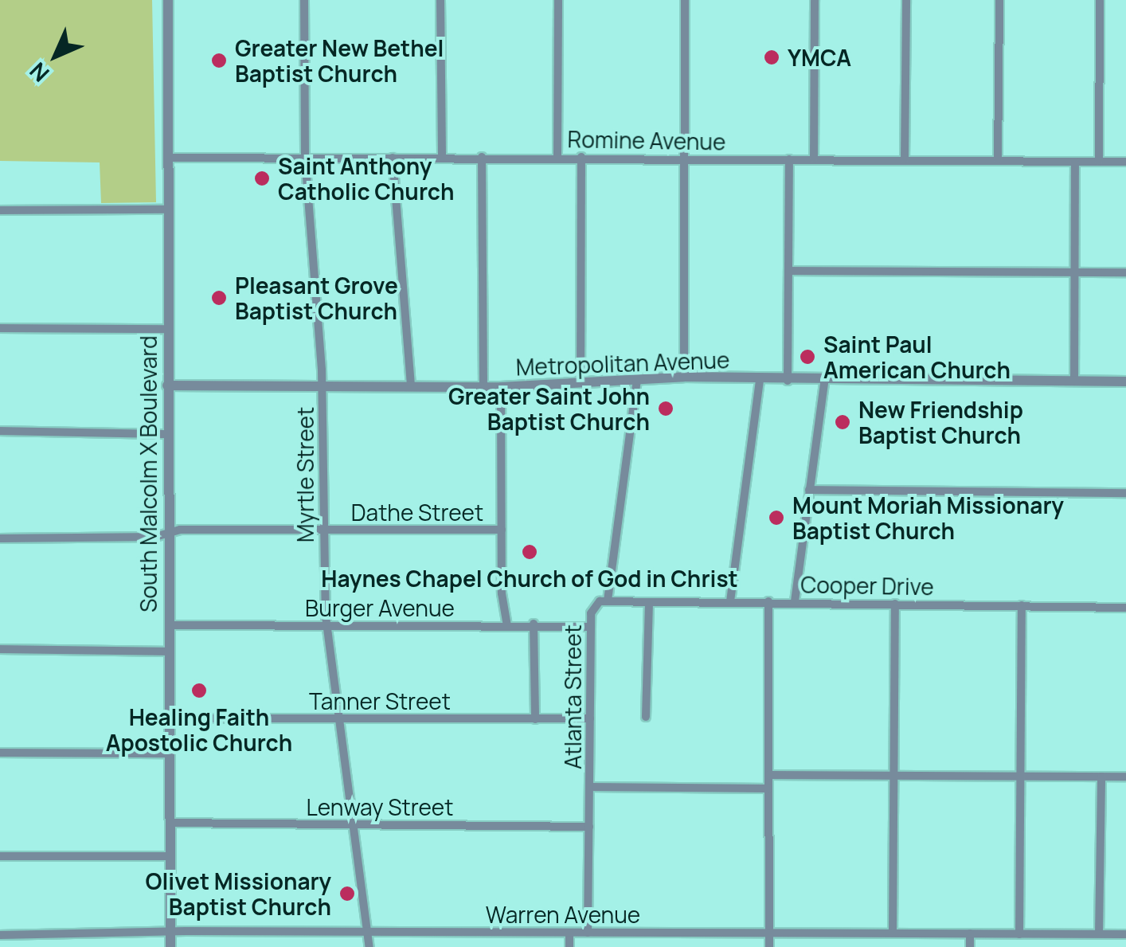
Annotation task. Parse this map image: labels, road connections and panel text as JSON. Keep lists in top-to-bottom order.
{
  "streets": {
    "street": [
      "Romine Avenue",
      "Metropolitan Avenue",
      "South Malcolm X Boulevard",
      "Myrtle Street",
      "Dathe Street",
      "Cooper Drive",
      "Burger Avenue",
      "Atlanta Street",
      "Tanner Street",
      "Lenway Street",
      "Warren Avenue"
    ]
  },
  "crossings": [
    ["Romine Avenue", "South Malcolm X Boulevard"],
    ["Romine Avenue", "Myrtle Street"],
    ["Metropolitan Avenue", "South Malcolm X Boulevard"],
    ["Metropolitan Avenue", "Myrtle Street"],
    ["Metropolitan Avenue", "Atlanta Street"],
    ["South Malcolm X Boulevard", "Dathe Street"],
    ["South Malcolm X Boulevard", "Burger Avenue"],
    ["South Malcolm X Boulevard", "Tanner Street"],
    ["South Malcolm X Boulevard", "Lenway Street"],
    ["South Malcolm X Boulevard", "Warren Avenue"],
    ["Myrtle Street", "Dathe Street"],
    ["Myrtle Street", "Burger Avenue"],
    ["Myrtle Street", "Tanner Street"],
    ["Myrtle Street", "Lenway Street"],
    ["Myrtle Street", "Warren Avenue"],
    ["Cooper Drive", "Atlanta Street"],
    ["Burger Avenue", "Atlanta Street"],
    ["Atlanta Street", "Tanner Street"],
    ["Atlanta Street", "Lenway Street"],
    ["Atlanta Street", "Warren Avenue"]
  ],
  "places": [
    "YMCA",
    "Greater New Bethel Baptist Church",
    "Saint Anthony Catholic Church",
    "Pleasant Grove Baptist Church",
    "Saint Paul American Church",
    "Greater Saint John Baptist Church",
    "New Friendship Baptist Church",
    "Mount Moriah Missionary Baptist Church",
    "Haynes Chapel Church of God in Christ",
    "Healing Faith Apostolic Church",
    "Olivet Missionary Baptist Church"
  ],
  "north": "bottom left"
}
